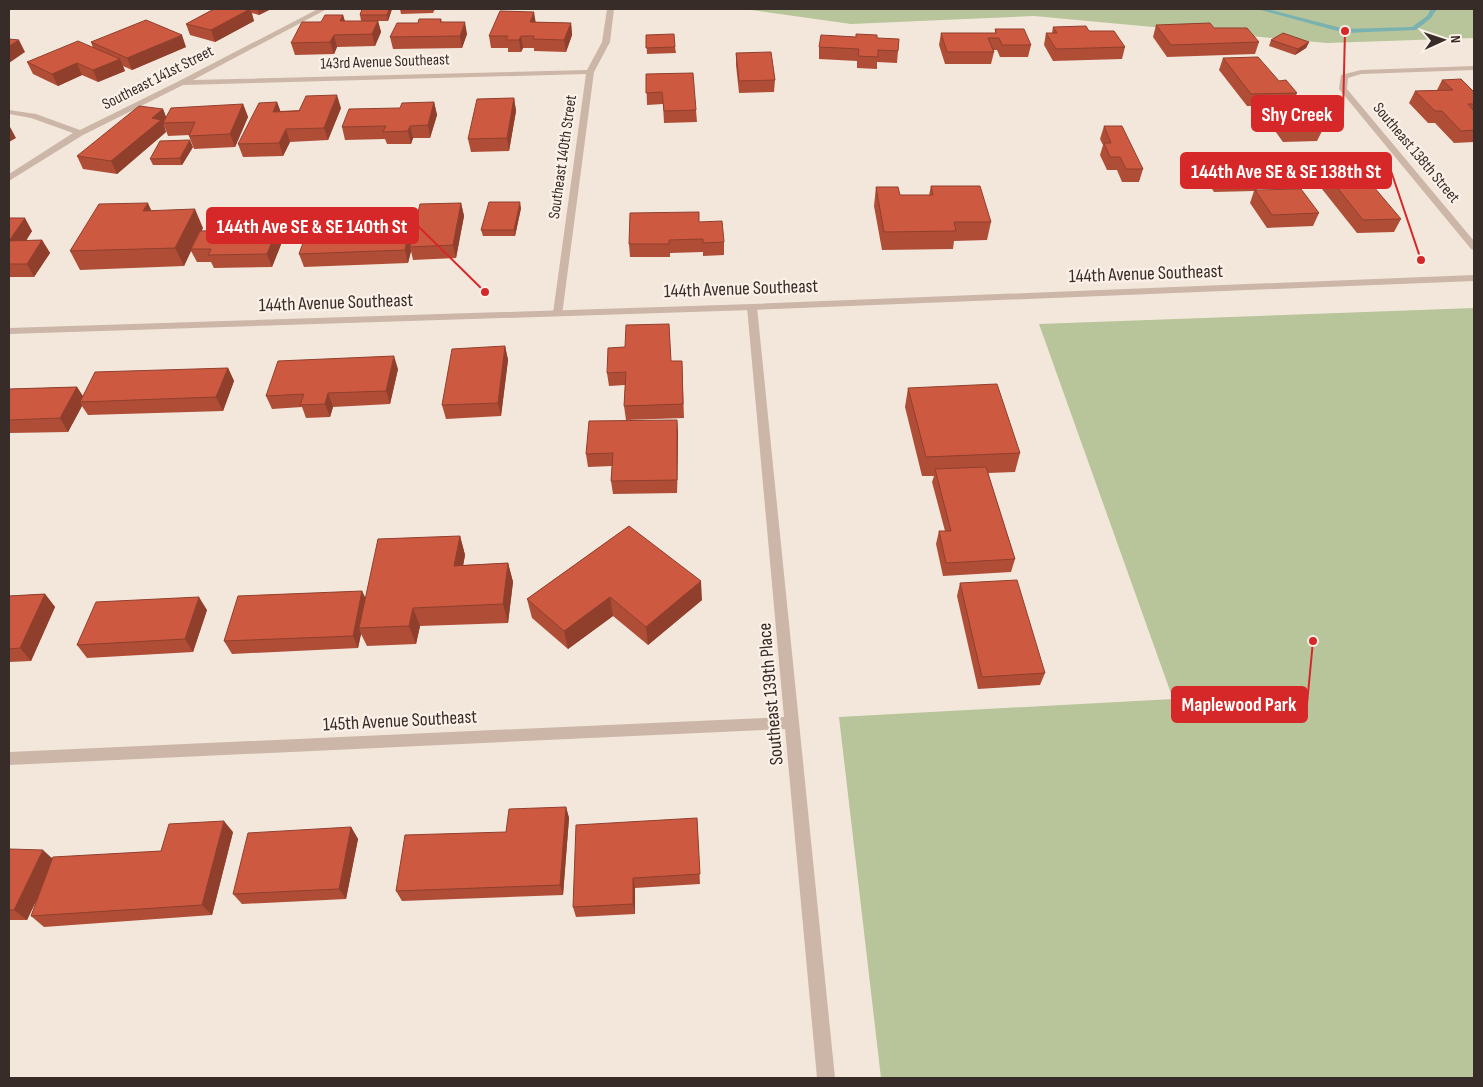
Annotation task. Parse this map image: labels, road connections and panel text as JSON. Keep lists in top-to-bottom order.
{
  "streets": {
    "street": [
      "143rd Avenue Southeast",
      "Southeast 141st Street",
      "Southeast 138th Street",
      "Southeast 140th Street",
      "144th Avenue Southeast",
      "Southeast 139th Place",
      "145th Avenue Southeast"
    ]
  },
  "crossings": [
    ["143rd Avenue Southeast", "Southeast 141st Street"],
    ["143rd Avenue Southeast", "Southeast 140th Street"],
    ["Southeast 140th Street", "144th Avenue Southeast"],
    ["144th Avenue Southeast", "Southeast 139th Place"],
    ["Southeast 139th Place", "145th Avenue Southeast"]
  ],
  "places": [
    "Shy Creek",
    "144th Ave SE & SE 138th St",
    "144th Ave SE & SE 140th St",
    "Maplewood Park"
  ],
  "north": "right"
}
